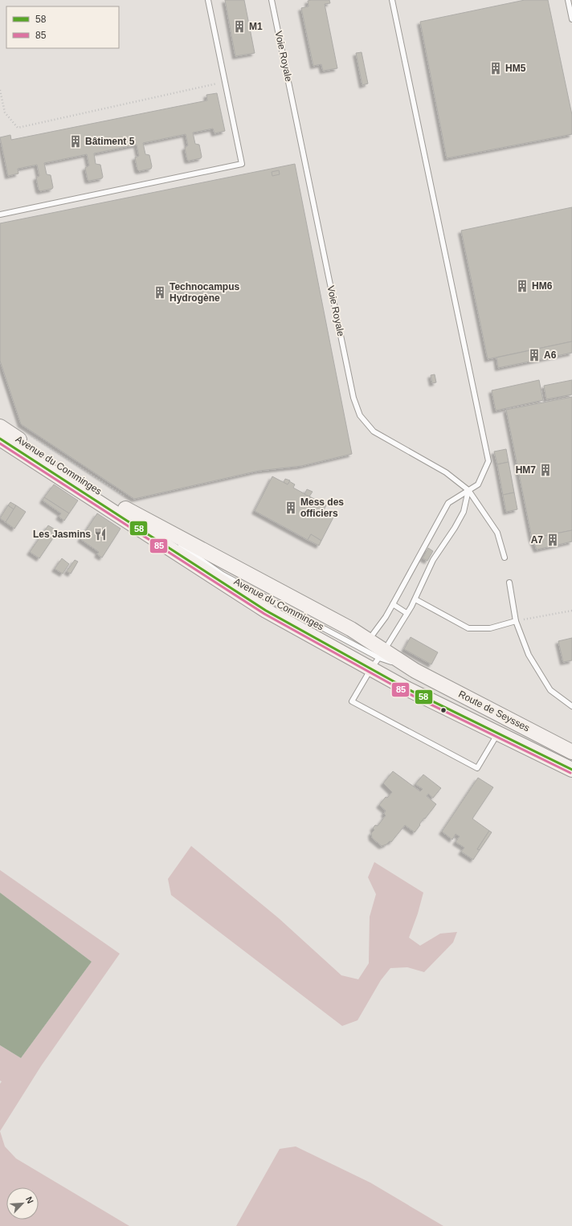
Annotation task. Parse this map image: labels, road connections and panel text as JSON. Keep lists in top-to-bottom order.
{
  "streets": {
    "main road": ["Avenue du Comminges", "Route de Seysses"],
    "lane": ["Voie Royale"]
  },
  "crossings": [
    ["Avenue du Comminges", "Route de Seysses"]
  ],
  "places": {
    "building": [
      "M1",
      "HM5",
      "Bâtiment 5",
      "HM6",
      "Technocampus Hydrogène",
      "A6",
      "HM7",
      "Mess des officiers",
      "A7"
    ],
    "restaurant": ["Les Jasmins"]
  },
  "lines": ["transit line 58", "transit line 85"],
  "legend": ["58", "85"],
  "north": "top right"
}
